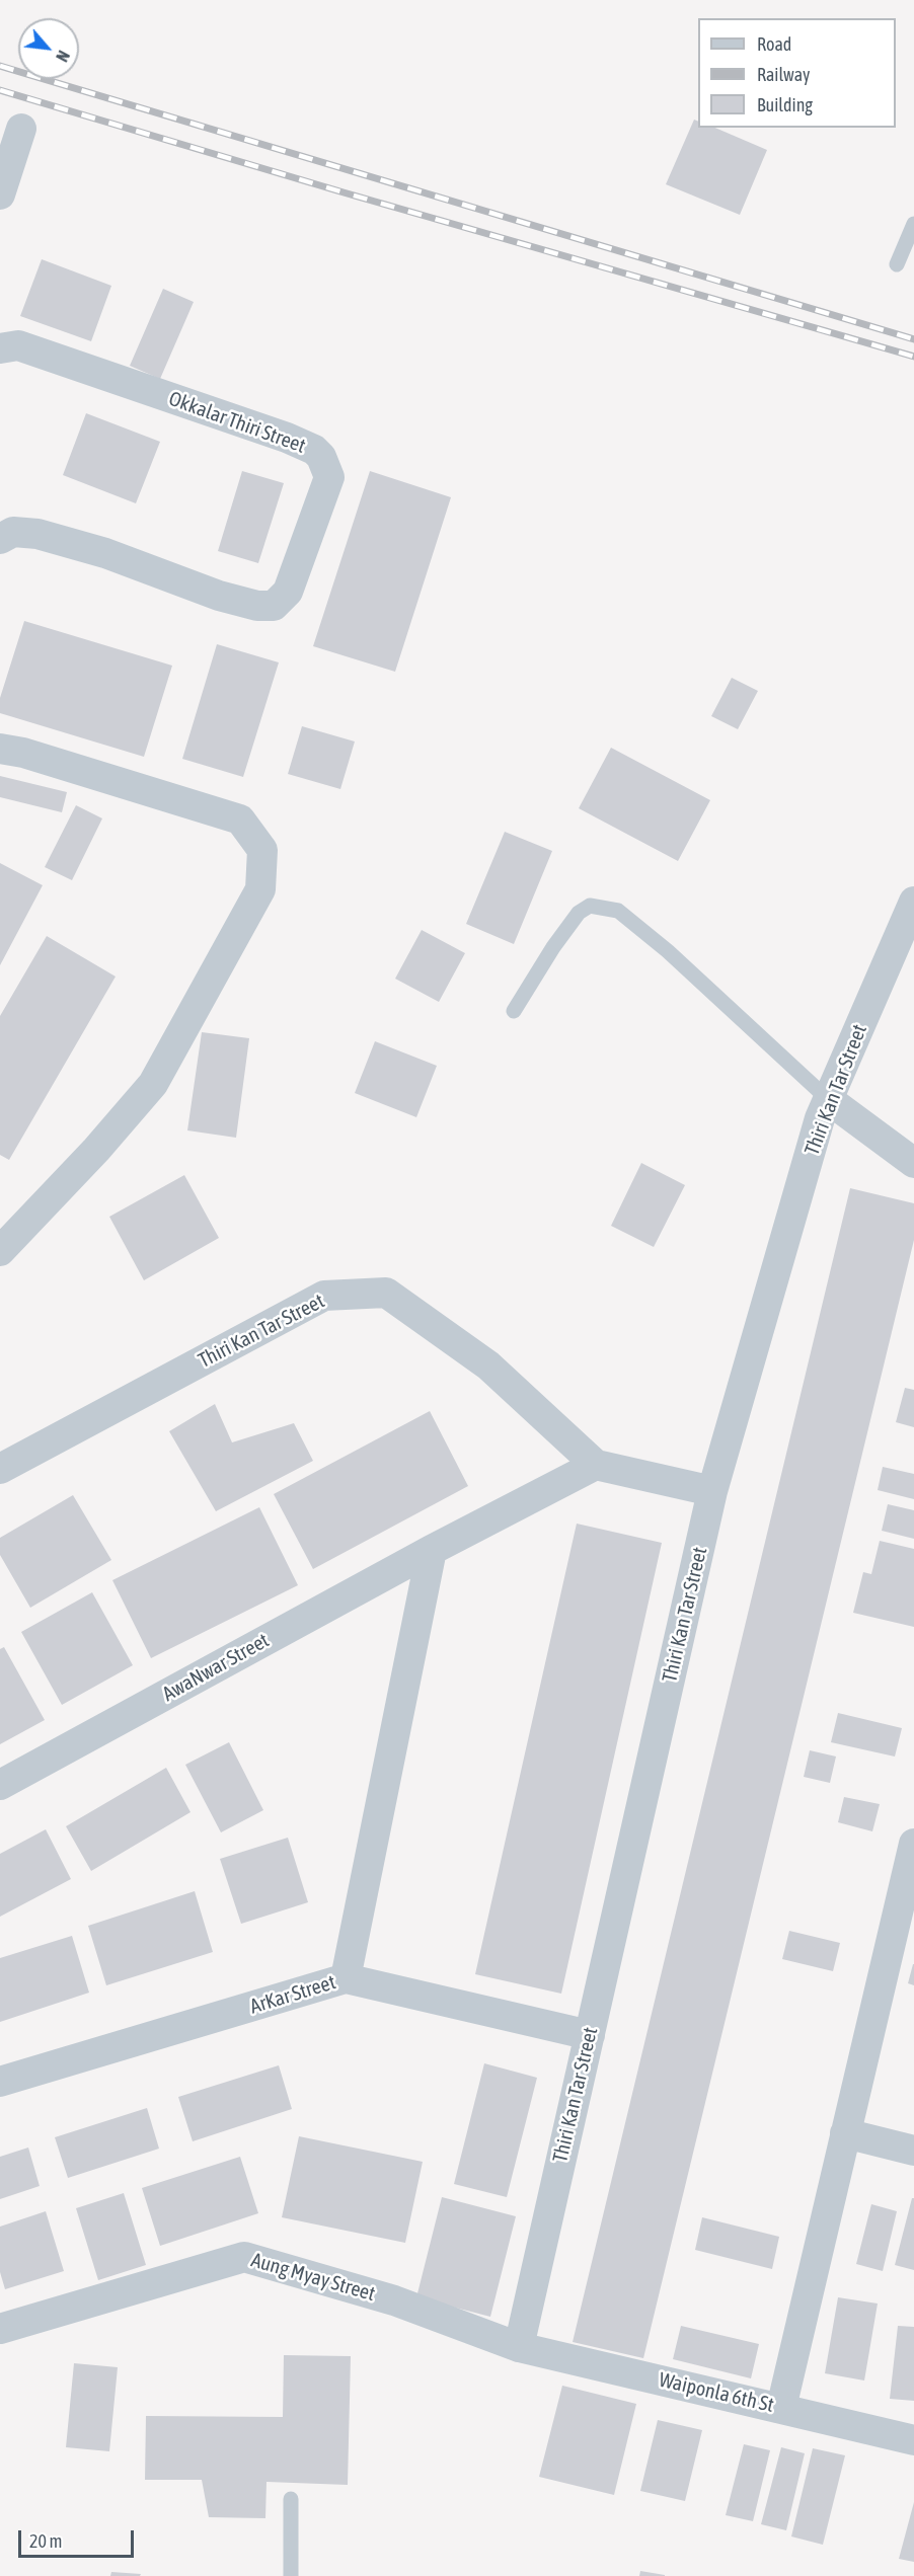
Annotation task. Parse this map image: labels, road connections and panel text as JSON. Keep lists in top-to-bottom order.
{
  "streets": {
    "street": [
      "Okkalar Thiri Street",
      "Thiri Kan Tar Street",
      "AwaNwar Street",
      "ArKar Street",
      "Aung Myay Street",
      "Waiponla 6th St"
    ]
  },
  "crossings": [
    ["Thiri Kan Tar Street", "AwaNwar Street"],
    ["Thiri Kan Tar Street", "ArKar Street"],
    ["Thiri Kan Tar Street", "Aung Myay Street"],
    ["Thiri Kan Tar Street", "Waiponla 6th St"],
    ["Aung Myay Street", "Waiponla 6th St"]
  ],
  "legend": ["Road", "Railway", "Building"],
  "scale_bar": "20 m",
  "north": "bottom right"
}
